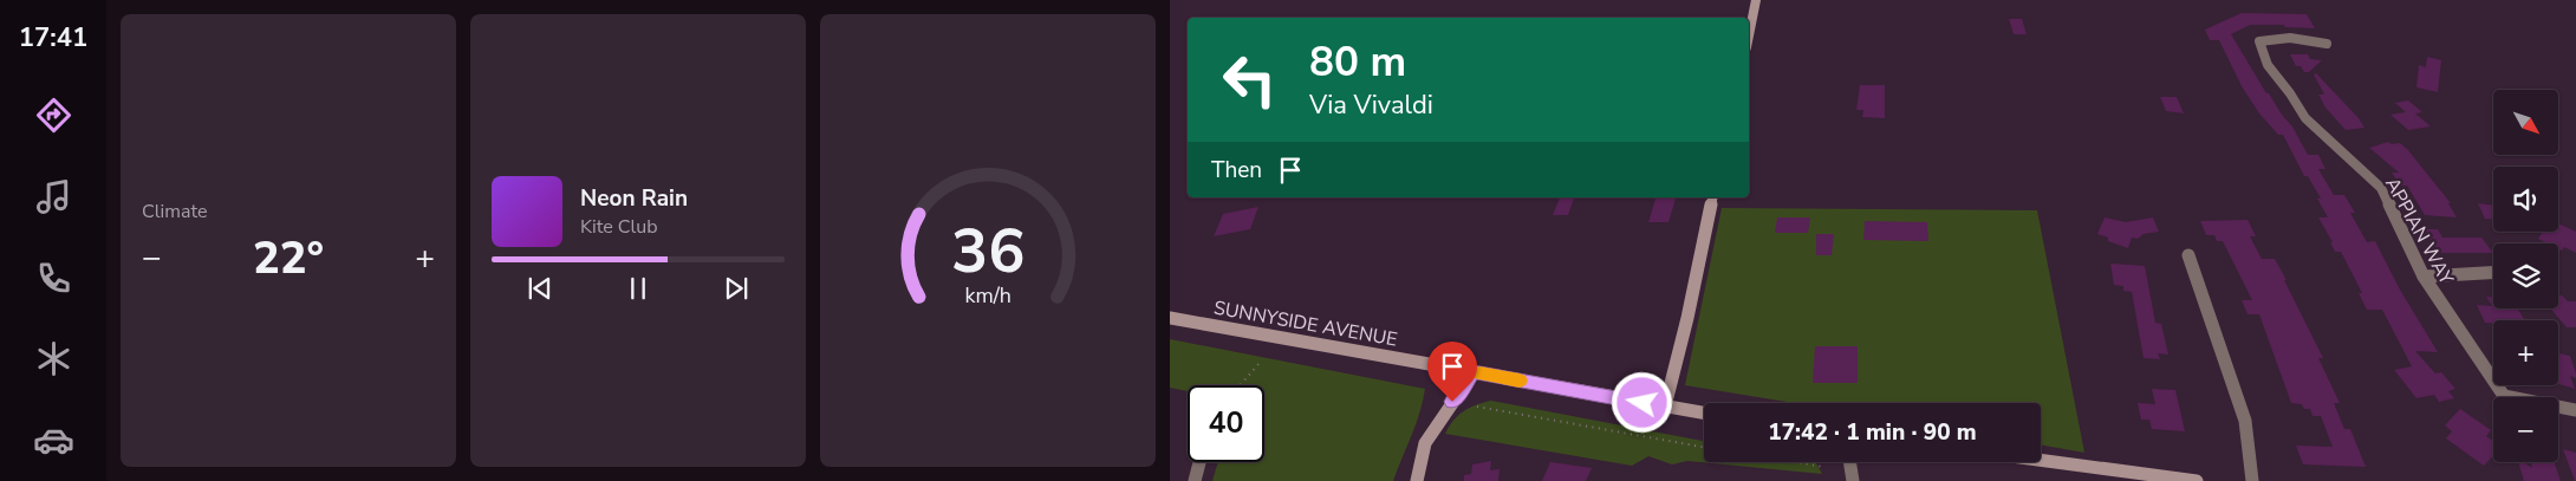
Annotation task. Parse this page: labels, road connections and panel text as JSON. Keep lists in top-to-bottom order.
{
  "streets": {
    "street": ["APPIAN WAY", "SUNNYSIDE AVENUE"]
  },
  "north": "bottom right",
  "page": {
    "tabs": "17:41",
    "tile": "Climate",
    "turn": ["80 m", "Via Vivaldi"],
    "map_buttons": ["+", "−"],
    "then": "Then",
    "song": ["Neon Rain", "Kite Club"],
    "heat": ["−", "22°", "+"],
    "limit": "40",
    "trip": "17:42 · 1 min · 90 m",
    "gauge": ["36", "km/h"]
  }
}
